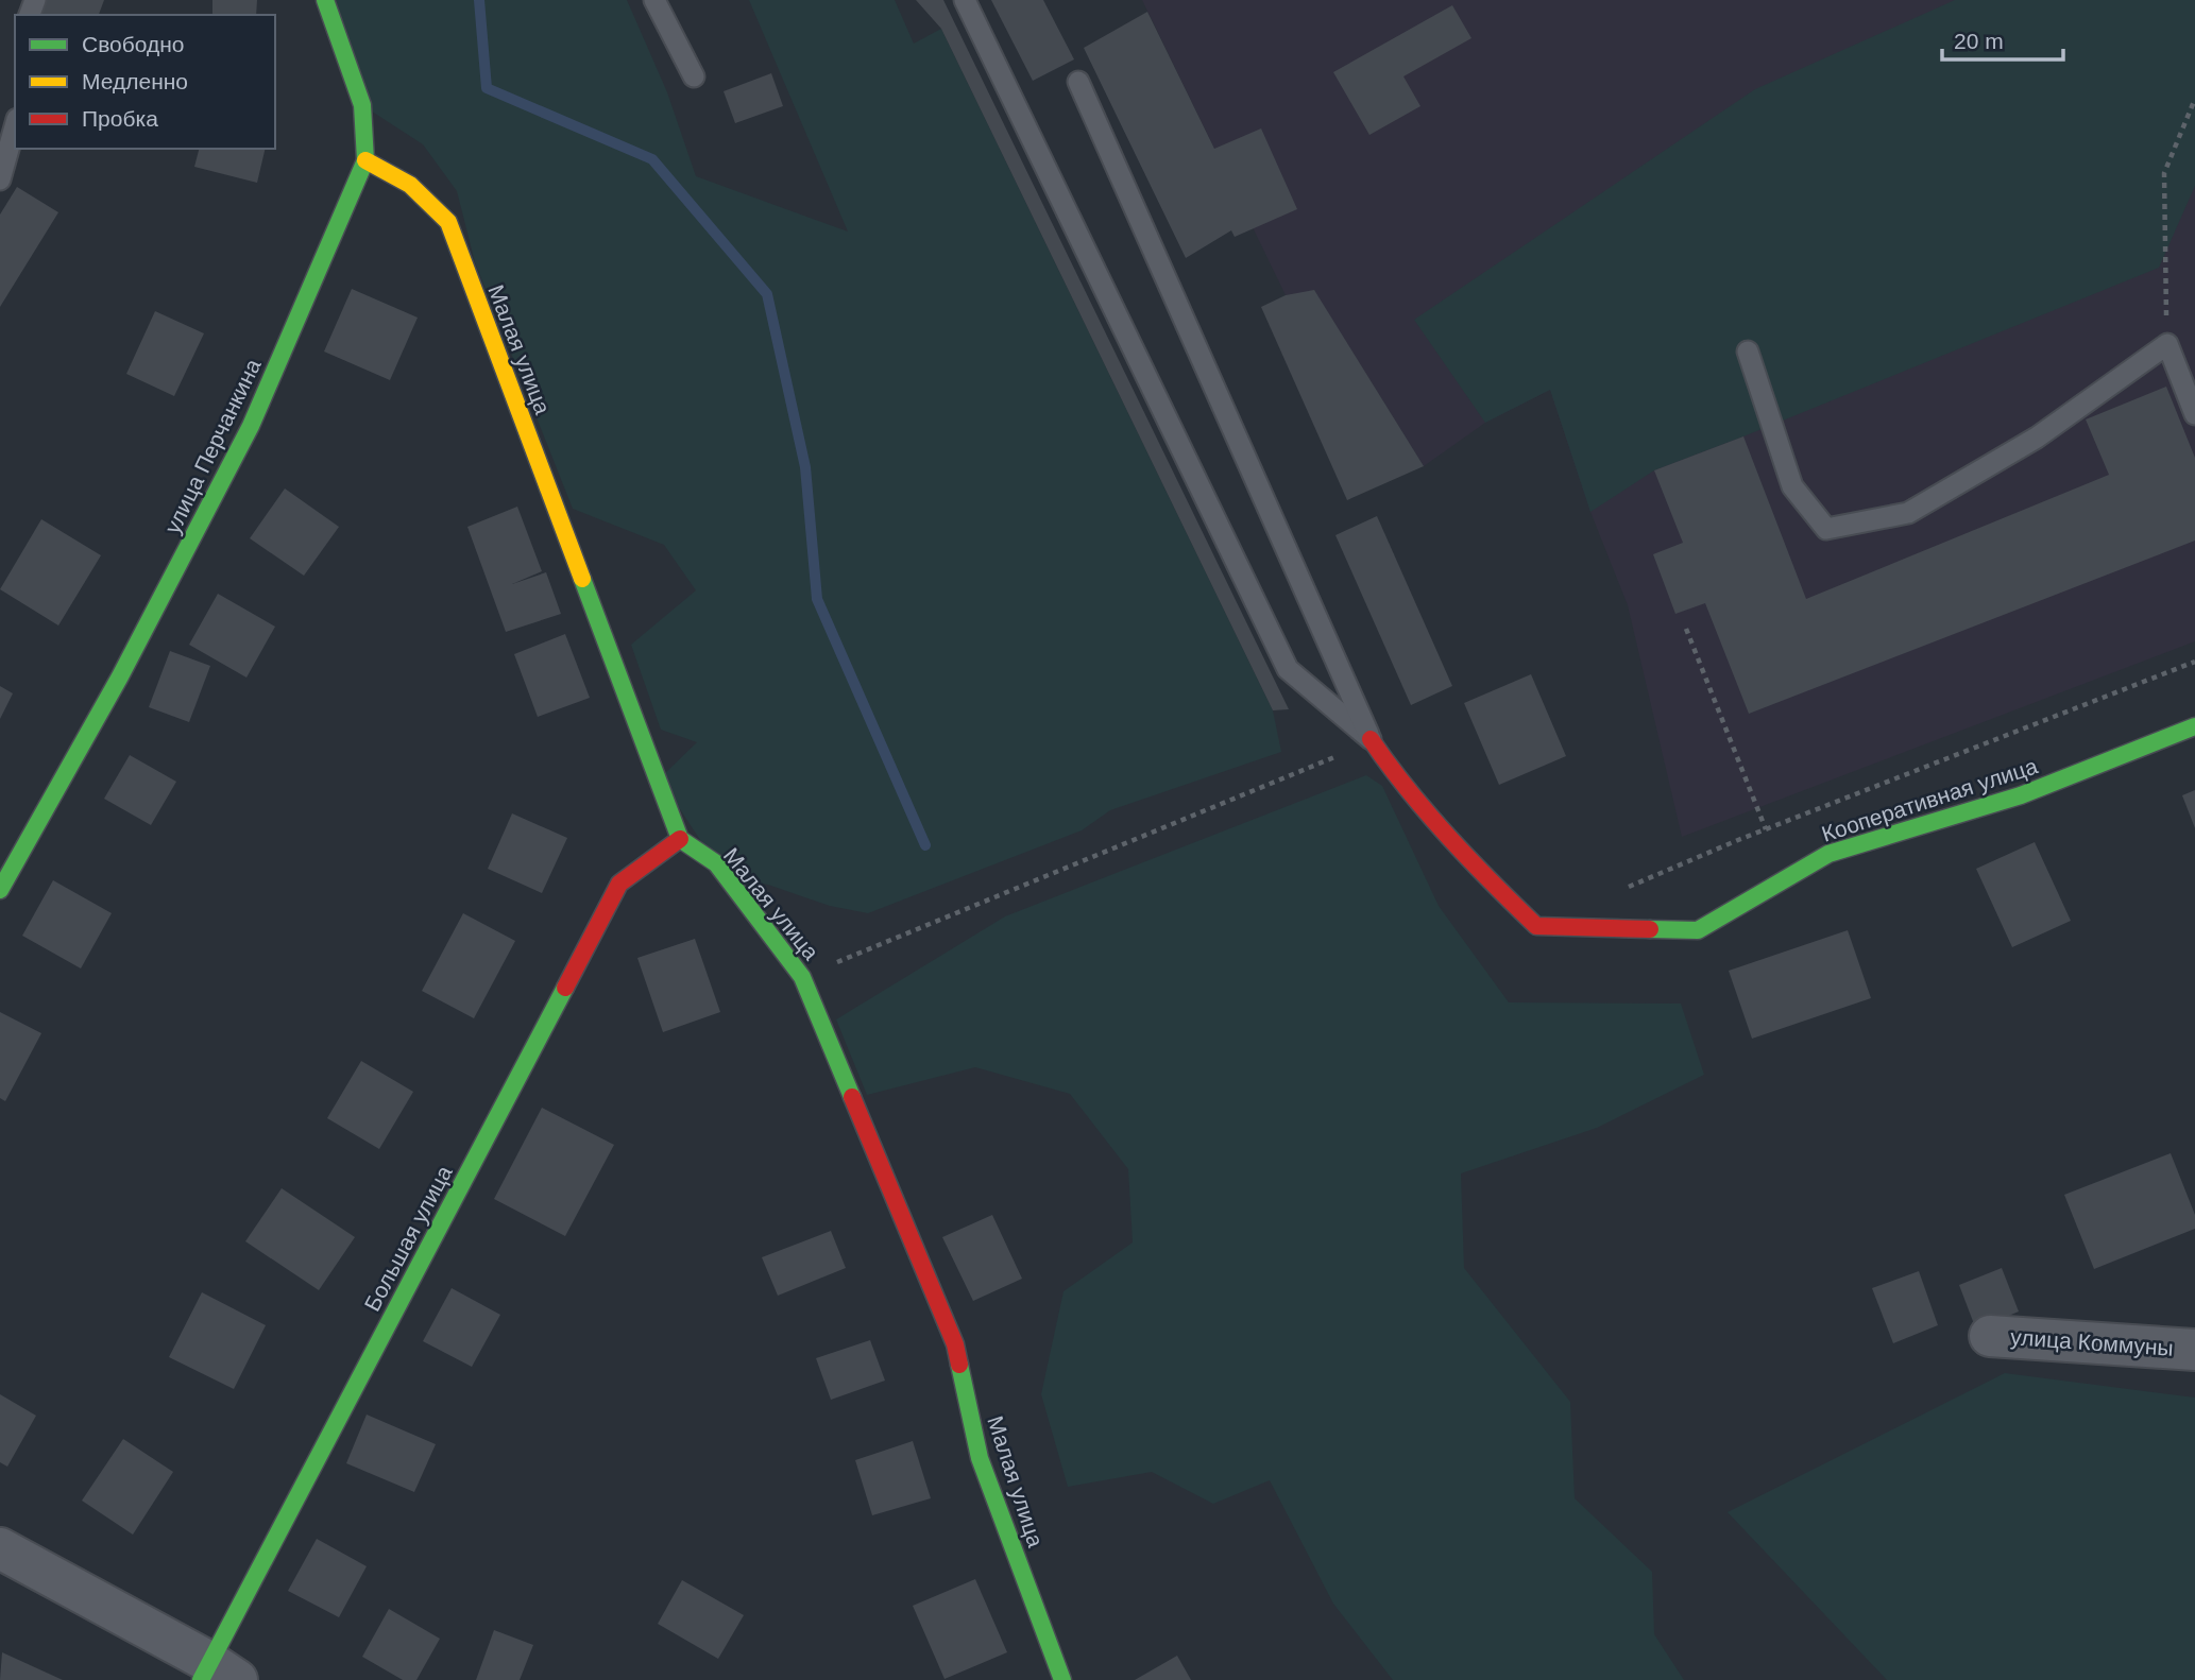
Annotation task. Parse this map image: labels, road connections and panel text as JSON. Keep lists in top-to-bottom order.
{
  "streets": {
    "street": [
      "Малая улица",
      "улица Перчанкина",
      "Кооперативная улица",
      "Большая улица",
      "улица Коммуны"
    ]
  },
  "crossings": [
    ["Малая улица", "улица Перчанкина"],
    ["Малая улица", "Большая улица"]
  ],
  "legend": ["Свободно", "Медленно", "Пробка"],
  "scale_bar": "20 m"
}
